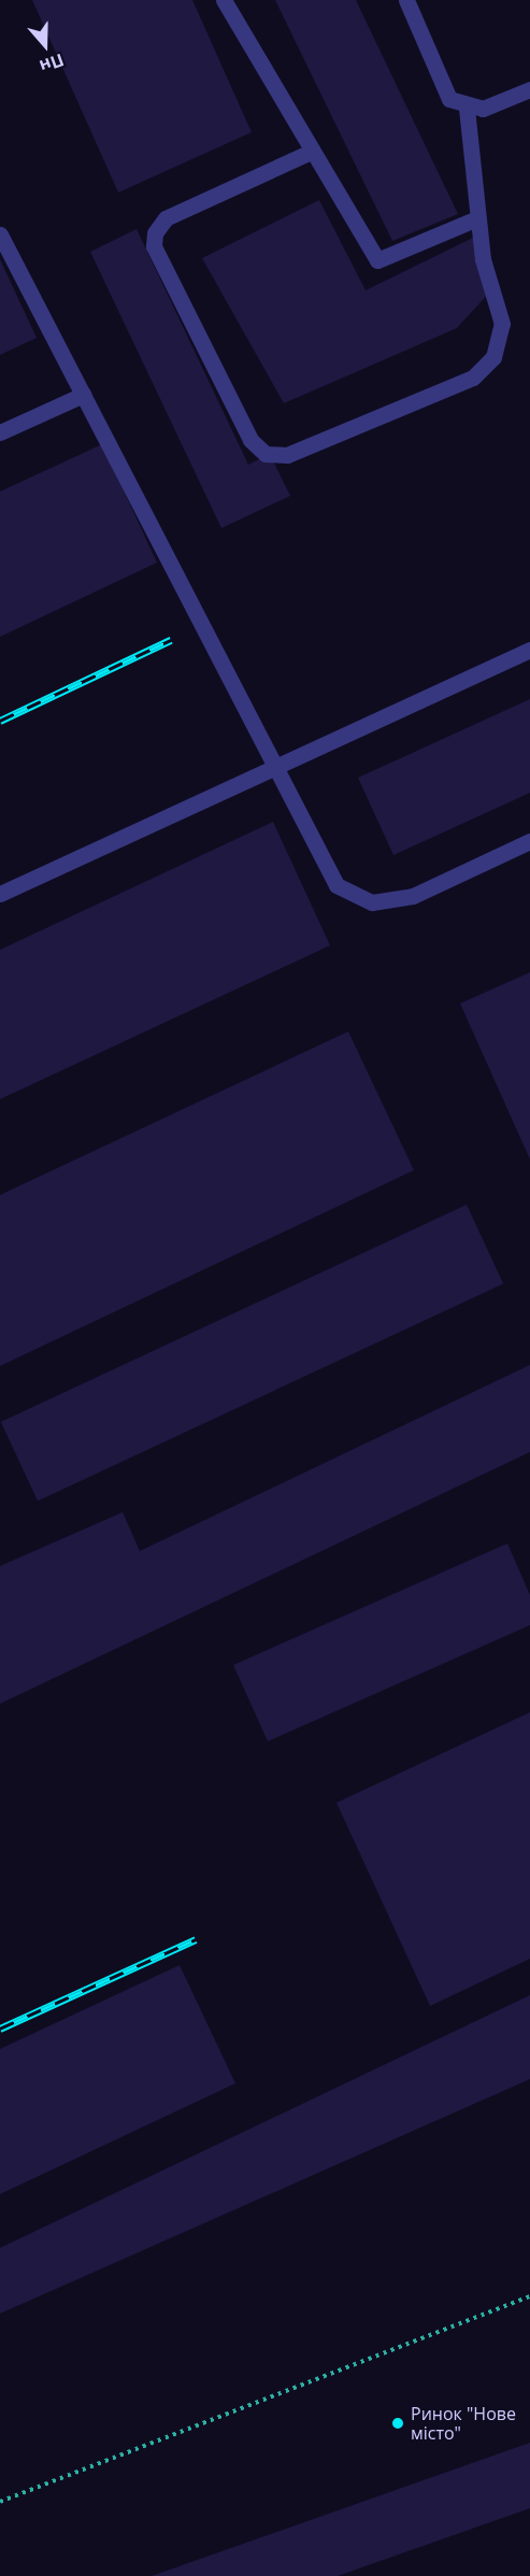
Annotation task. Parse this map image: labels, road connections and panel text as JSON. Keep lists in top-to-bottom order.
{
  "places": ["Ринок \"Нове місто\""],
  "north": "bottom"
}
